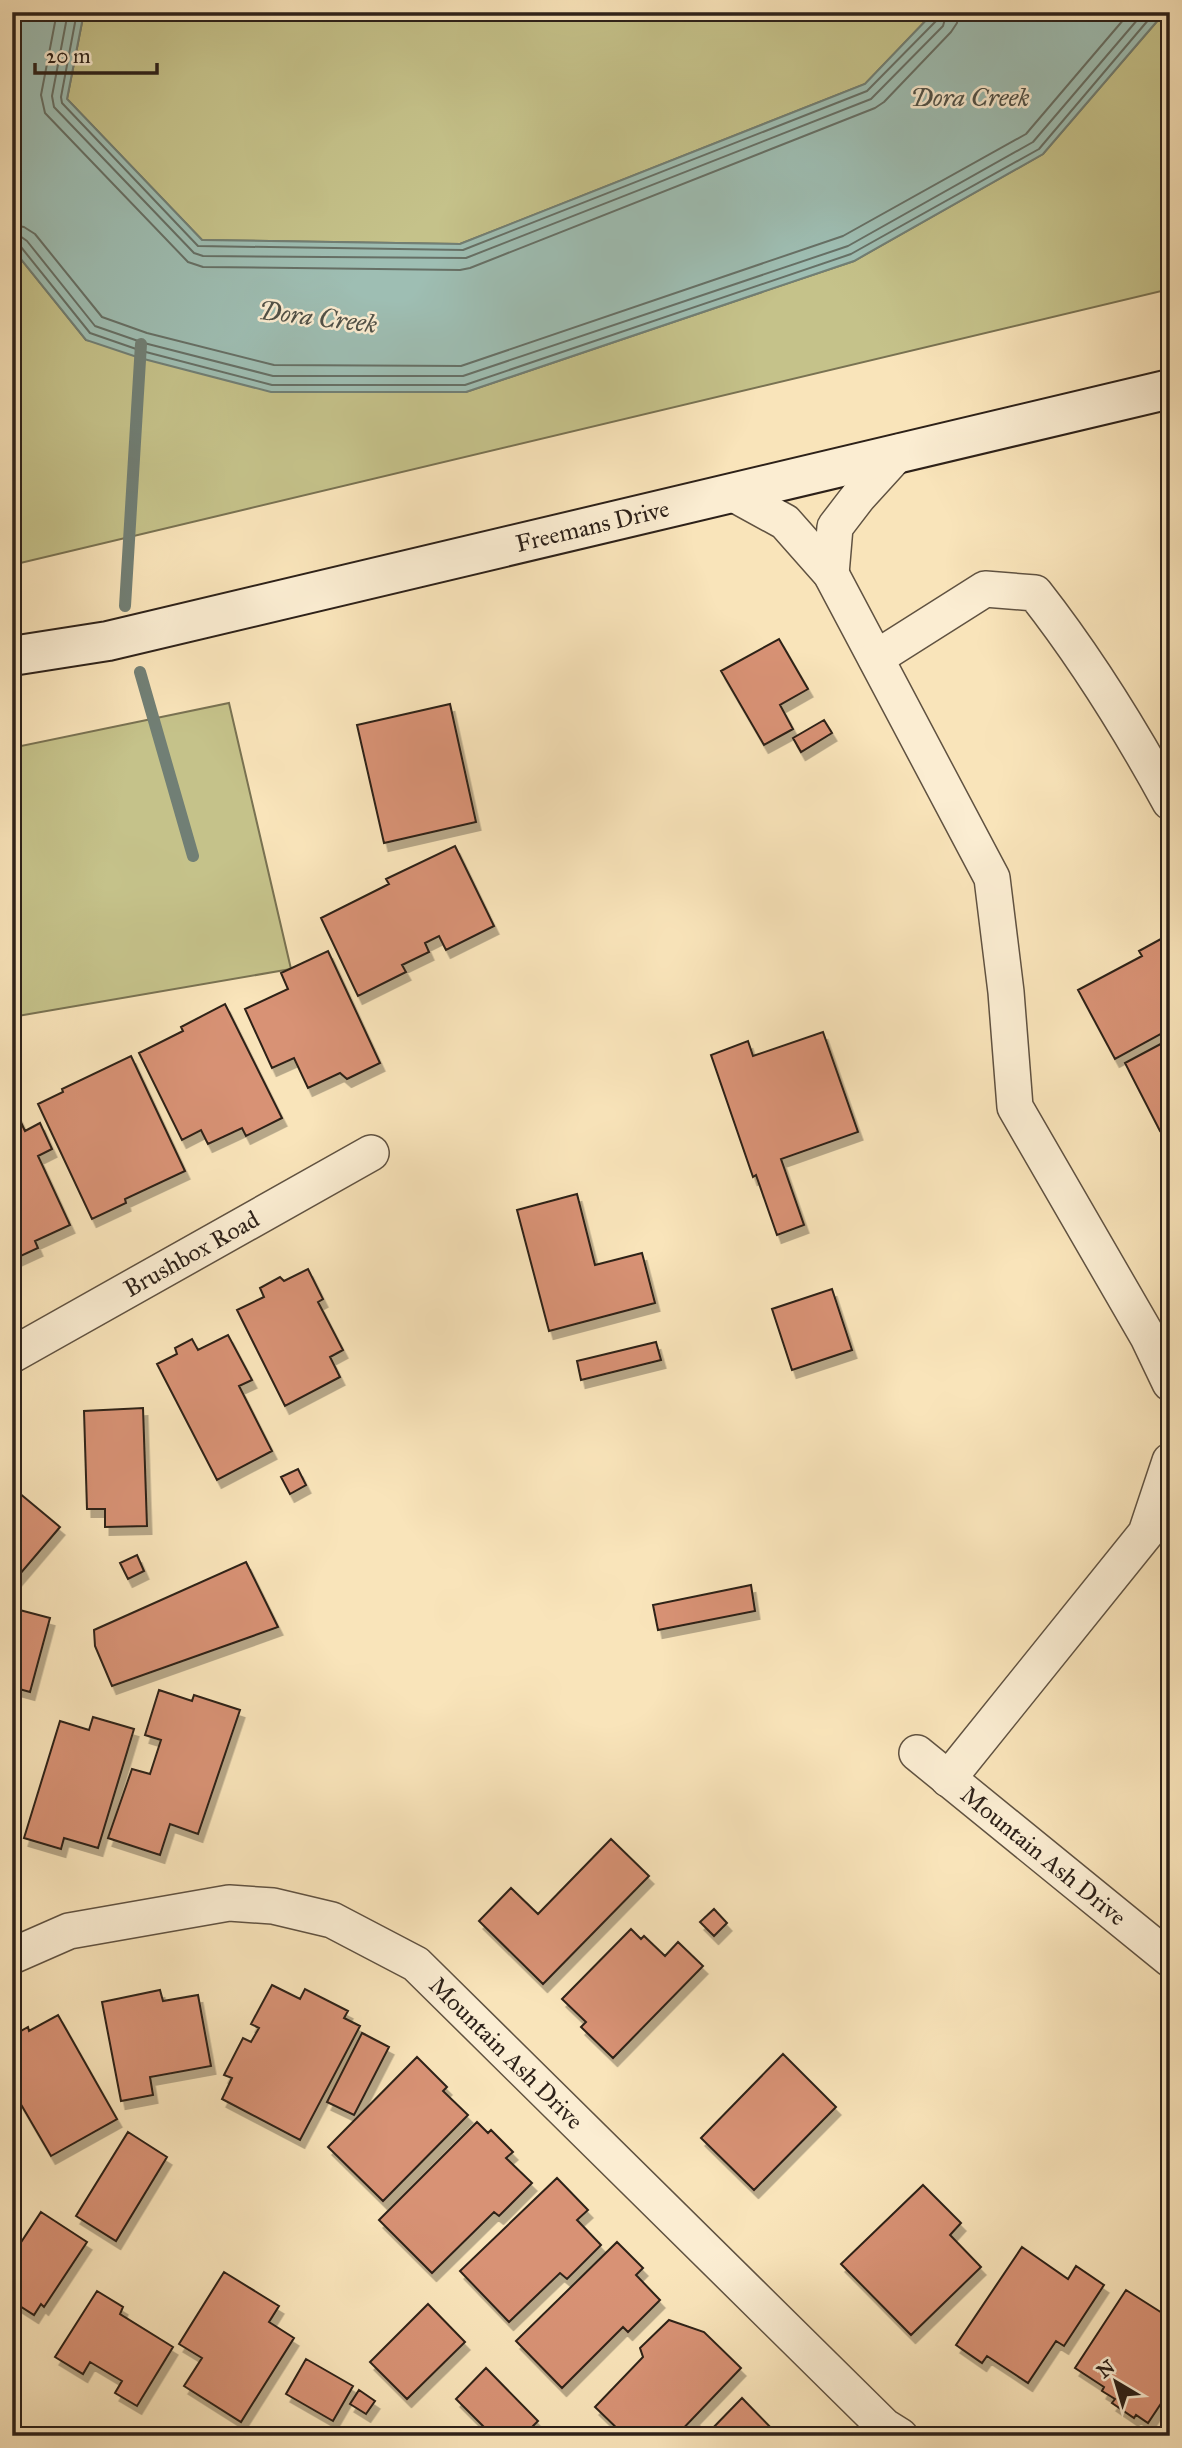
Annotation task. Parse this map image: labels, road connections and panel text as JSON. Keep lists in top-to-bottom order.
{
  "streets": {
    "main road": ["Freemans Drive"],
    "street": ["Brushbox Road", "Mountain Ash Drive"]
  },
  "water": ["Dora Creek"],
  "scale_bar": "20 m",
  "north": "top left"
}
